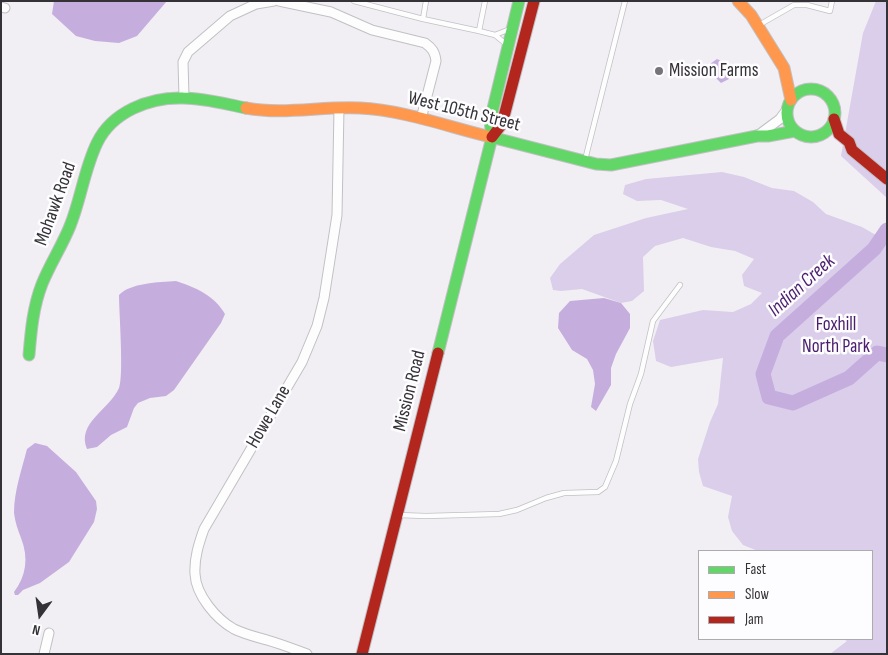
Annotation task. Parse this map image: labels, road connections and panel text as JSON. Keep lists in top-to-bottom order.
{
  "streets": {
    "street": [
      "West 105th Street",
      "Mohawk Road",
      "Mission Road",
      "Howe Lane"
    ]
  },
  "crossings": [
    ["West 105th Street", "Mohawk Road"],
    ["West 105th Street", "Mission Road"],
    ["West 105th Street", "Howe Lane"]
  ],
  "water": ["Indian Creek"],
  "parks": ["Foxhill North Park"],
  "places": ["Mission Farms"],
  "legend": ["Fast", "Slow", "Jam"],
  "north": "bottom"
}
